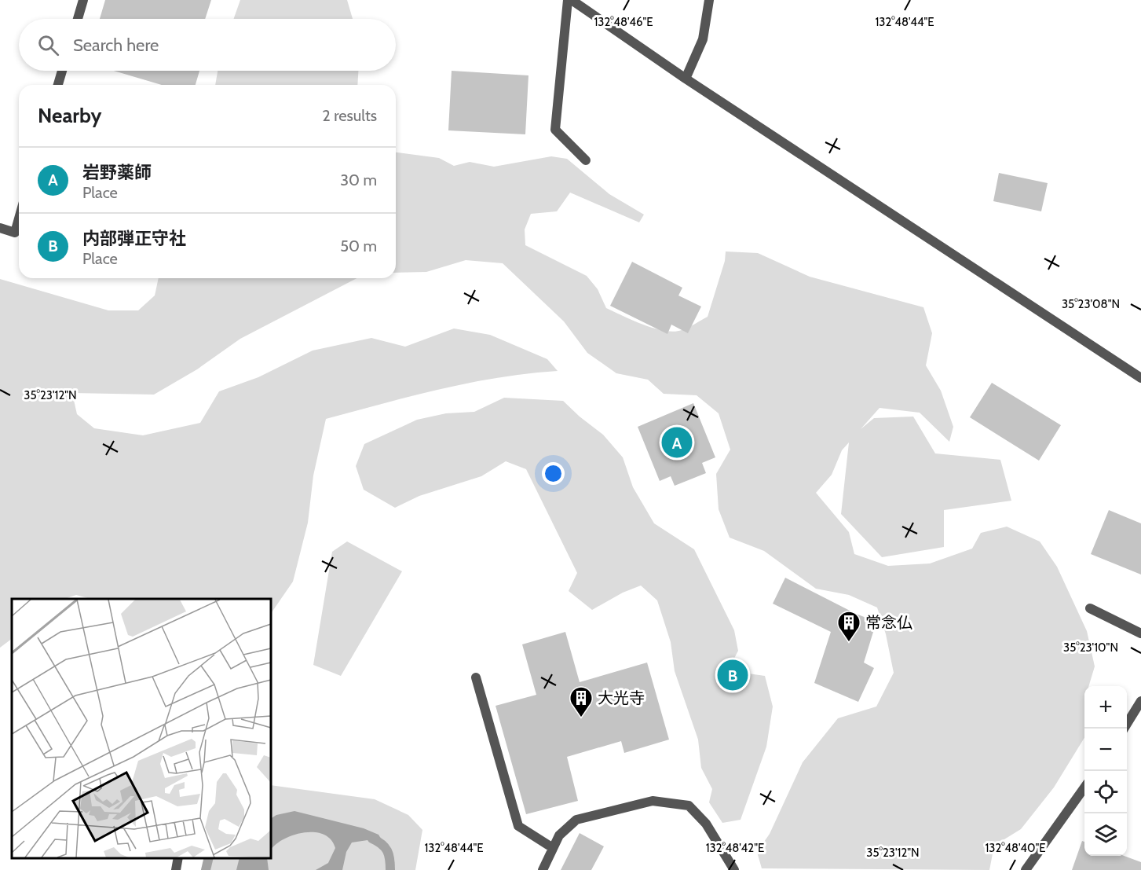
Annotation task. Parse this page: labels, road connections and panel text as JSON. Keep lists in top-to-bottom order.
{
  "places": {
    "building": ["常念仏", "大光寺"]
  },
  "page": {
    "search": "Search here",
    "heading": ["Nearby", "2 results"],
    "list": [
      {
        "mark": "A",
        "name": "岩野薬師",
        "note": "Place",
        "value": "30 m"
      },
      {
        "mark": "B",
        "name": "内部弾正守社",
        "note": "Place",
        "value": "50 m"
      }
    ],
    "pins": ["A", "B"],
    "map_buttons": ["+", "−"]
  },
  "coordinates": [
    "132°48'46\"E",
    "132°48'44\"E",
    "35°23'08\"N",
    "35°23'12\"N",
    "35°23'10\"N",
    "132°48'42\"E",
    "132°48'40\"E"
  ]
}
